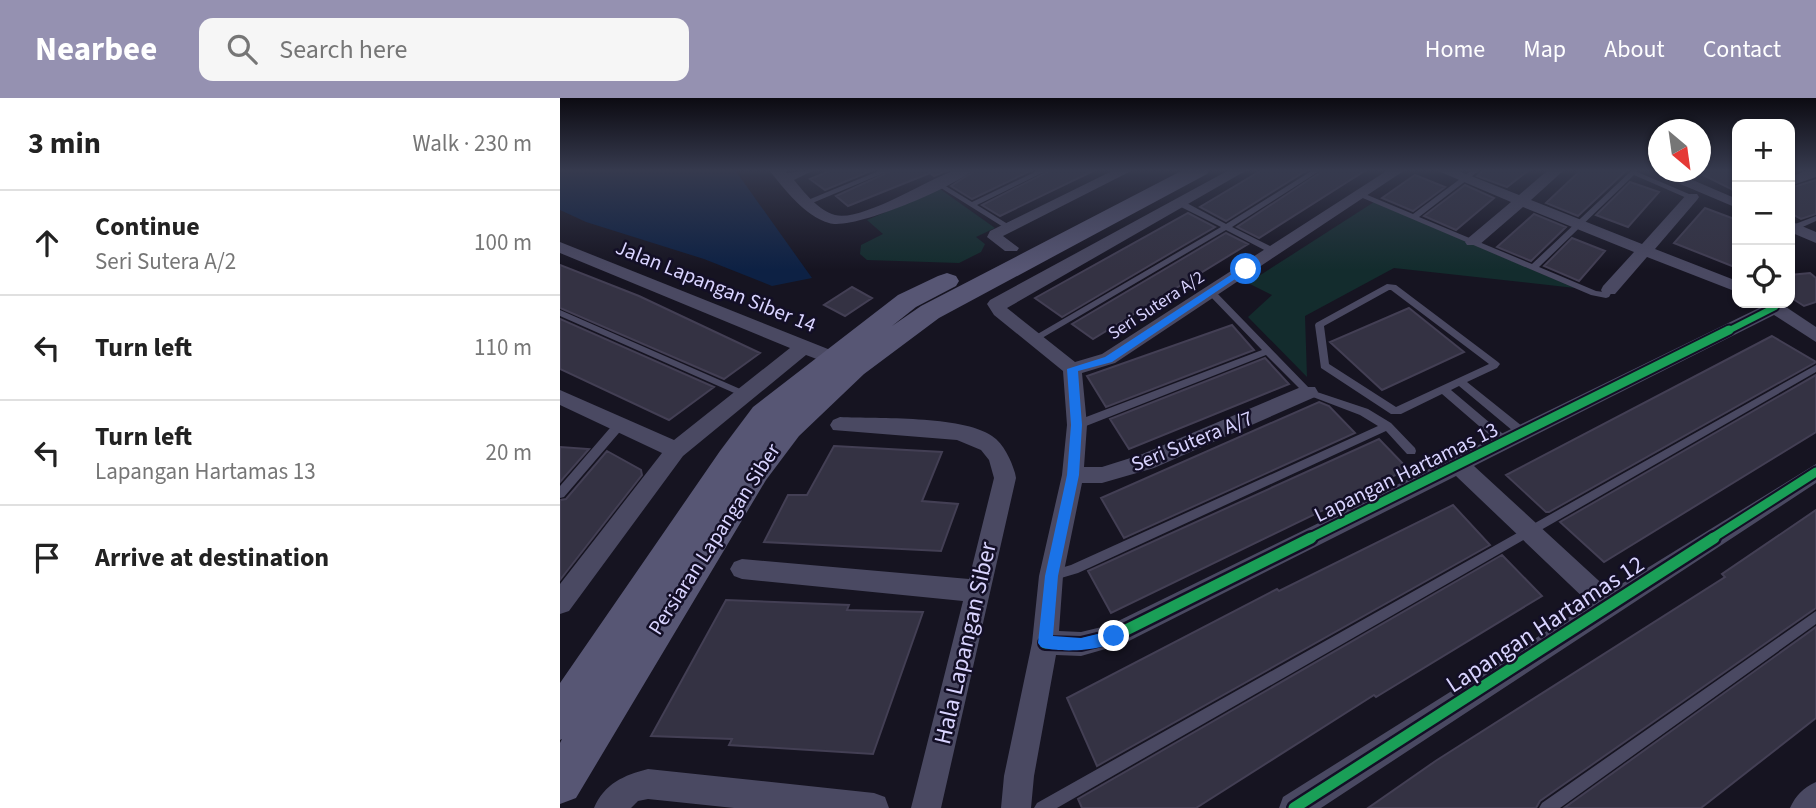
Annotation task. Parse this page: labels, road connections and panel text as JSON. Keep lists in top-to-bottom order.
{
  "streets": {
    "main road": ["Persiaran Lapangan Siber"],
    "street": [
      "Jalan Lapangan Siber 14",
      "Seri Sutera A/2",
      "Seri Sutera A/7",
      "Lapangan Hartamas 13",
      "Lapangan Hartamas 12",
      "Hala Lapangan Siber"
    ]
  },
  "crossings": [
    ["Jalan Lapangan Siber 14", "Persiaran Lapangan Siber"]
  ],
  "north": "bottom right",
  "page": {
    "header": "Nearbee",
    "search": "Search here",
    "nav": [
      "Home",
      "Map",
      "About",
      "Contact"
    ],
    "heading": ["3 min", "Walk · 230 m"],
    "map_buttons": ["+", "−"],
    "list": [
      ["Continue", "Seri Sutera A/2", "100 m"],
      ["Turn left", "110 m"],
      ["Turn left", "Lapangan Hartamas 13", "20 m"],
      "Arrive at destination"
    ]
  }
}
